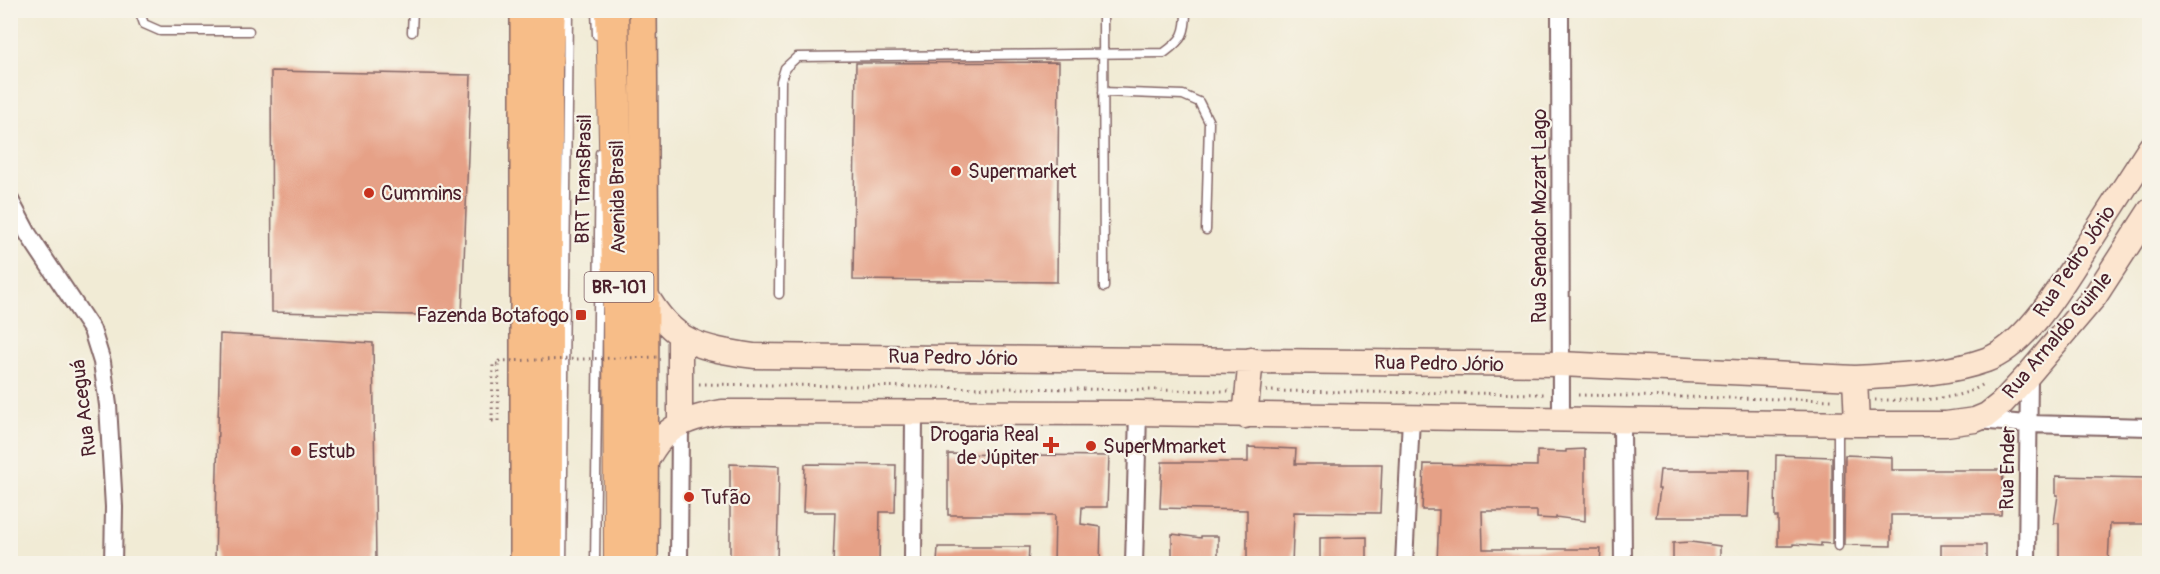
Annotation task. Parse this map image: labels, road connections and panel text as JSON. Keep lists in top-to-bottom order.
{
  "streets": {
    "highway": ["Avenida Brasil", "BR-101"],
    "main road": ["Rua Pedro Jório", "Rua Arnaldo Guinle"],
    "street": ["Rua Senador Mozart Lago", "Rua Aceguá", "Rua Ender"],
    "lane": ["BRT TransBrasil"]
  },
  "crossings": [
    ["Avenida Brasil", "Rua Pedro Jório"],
    ["Rua Senador Mozart Lago", "Rua Pedro Jório"],
    ["Rua Arnaldo Guinle", "Rua Ender"]
  ],
  "places": {
    "other": [
      "Supermarket",
      "Cummins",
      "SuperMmarket",
      "Estub",
      "Tufão"
    ],
    "transit": ["Fazenda Botafogo"],
    "health": ["Drogaria Real de Júpiter"]
  }
}
